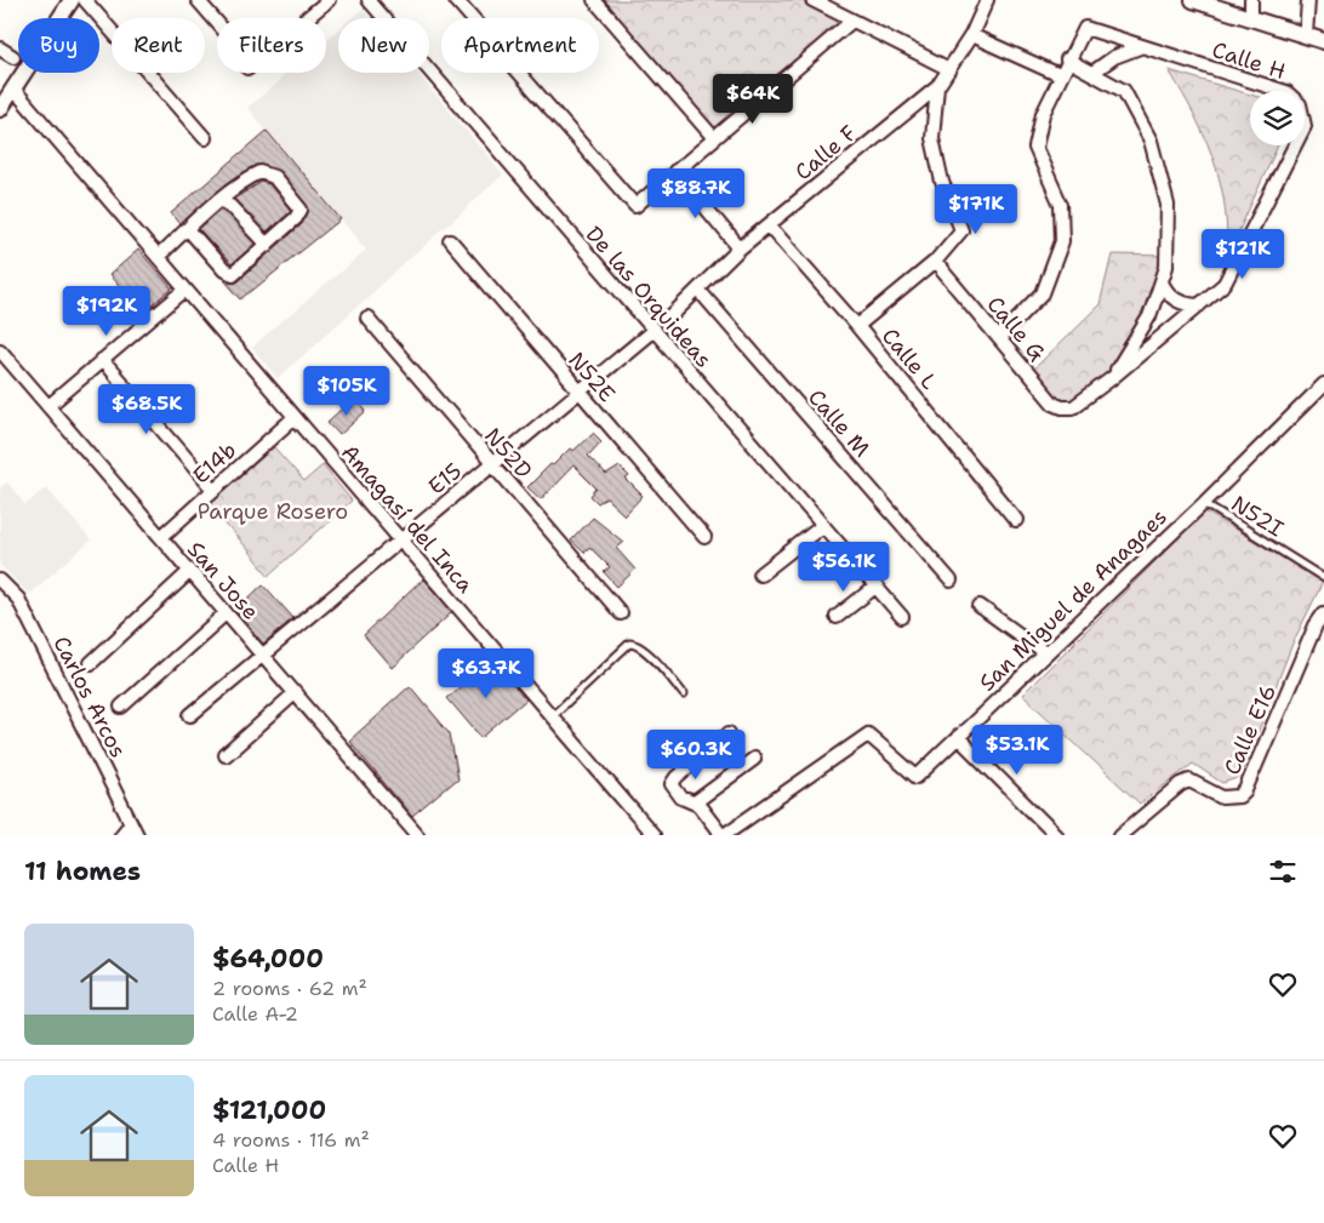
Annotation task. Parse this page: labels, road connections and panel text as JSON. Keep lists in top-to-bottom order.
{
  "streets": {
    "street": [
      "Calle H",
      "Calle F",
      "De las Orquideas",
      "Calle G",
      "Calle L",
      "N52E",
      "Calle M",
      "N52D",
      "E14b",
      "E15",
      "Amagasí del Inca",
      "San Jose",
      "San Miguel de Anagaes",
      "Carlos Arcos",
      "Calle E16"
    ],
    "lane": ["N52I"]
  },
  "crossings": [
    ["Calle H", "Calle G"],
    ["Calle F", "Calle L"],
    ["Calle F", "Calle M"],
    ["De las Orquideas", "E15"],
    ["N52E", "E15"],
    ["N52D", "E15"],
    ["E14b", "Amagasí del Inca"],
    ["E14b", "San Jose"],
    ["E15", "Amagasí del Inca"],
    ["E15", "San Jose"],
    ["N52I", "San Miguel de Anagaes"]
  ],
  "parks": ["Parque Rosero"],
  "page": {
    "chip": [
      "Buy",
      "Rent",
      "Filters",
      "New",
      "Apartment"
    ],
    "price": [
      "$64K",
      "$88.7K",
      "$171K",
      "$121K",
      "$192K",
      "$105K",
      "$68.5K",
      "$56.1K",
      "$63.7K",
      "$53.1K",
      "$60.3K"
    ],
    "heading": "11 homes",
    "list": [
      {
        "name": "$64,000",
        "note": "2 rooms · 62 m² · Calle A-2"
      },
      {
        "name": "$121,000",
        "note": "4 rooms · 116 m² · Calle H"
      }
    ]
  }
}
